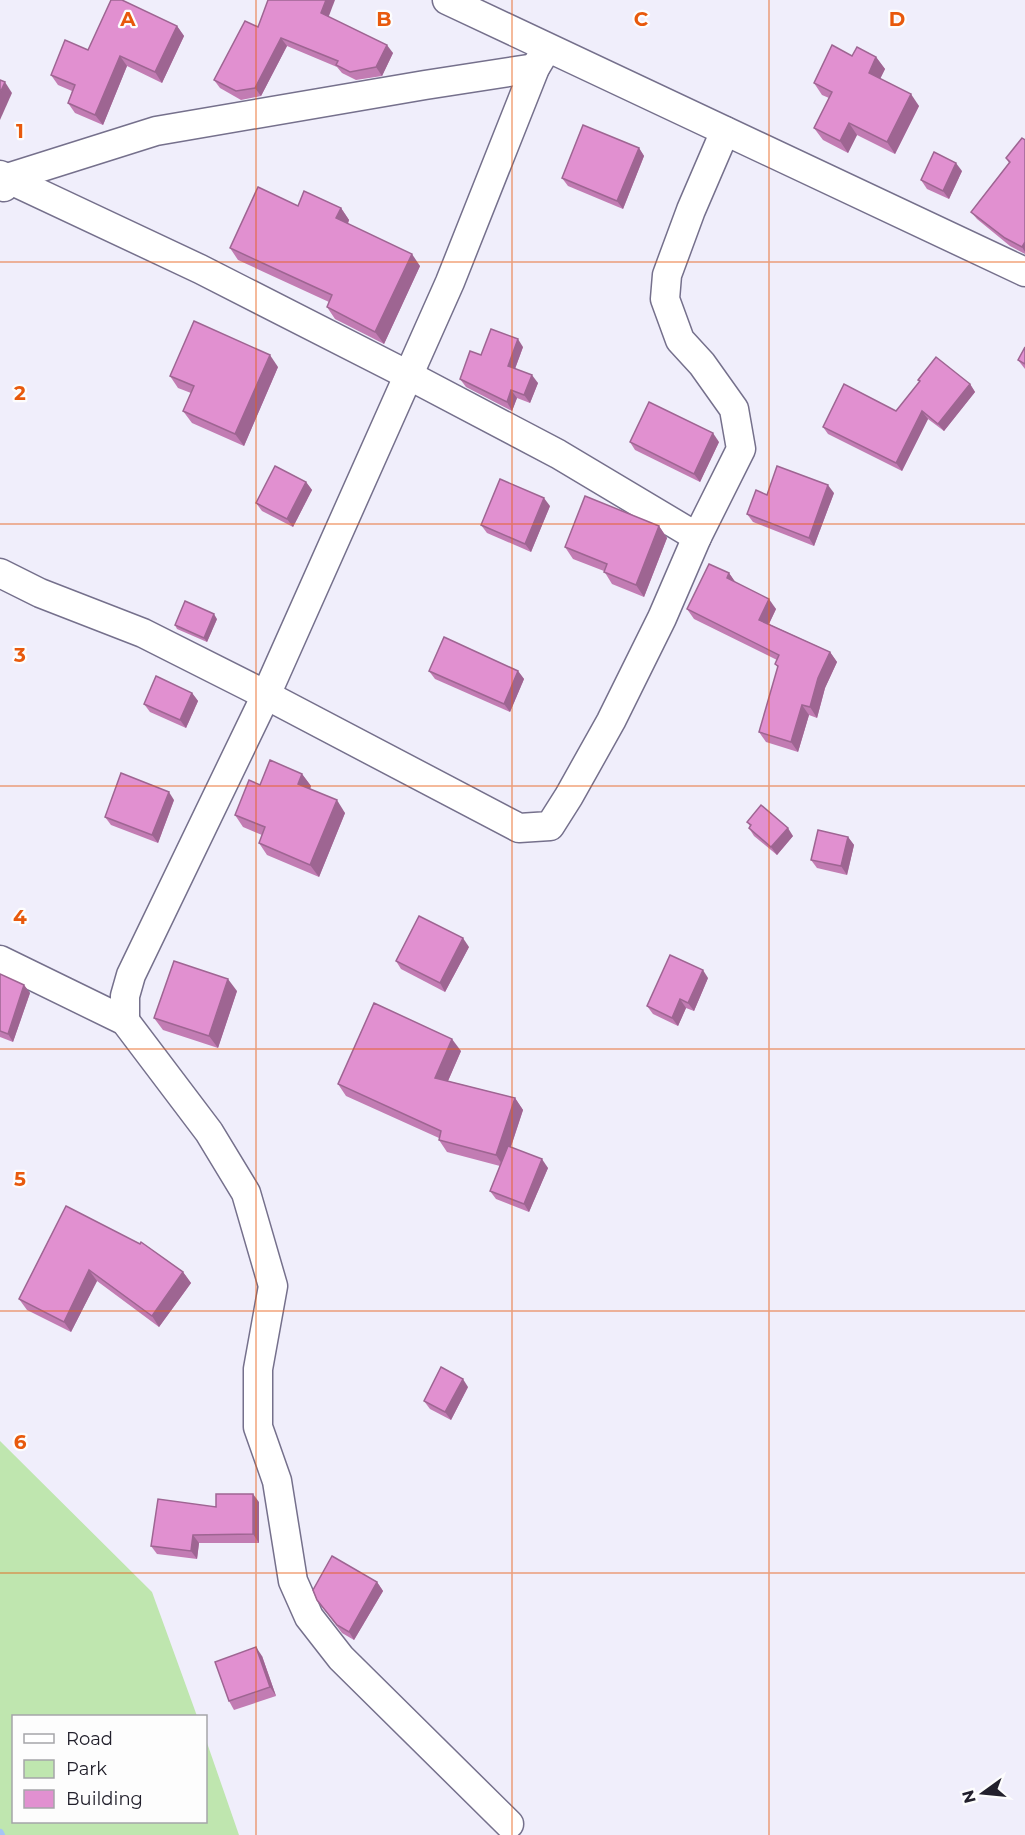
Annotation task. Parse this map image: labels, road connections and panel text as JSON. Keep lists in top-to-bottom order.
{
  "legend": ["Road", "Park", "Building"],
  "north": "left",
  "grid": {
    "columns": [
      "A",
      "B",
      "C",
      "D"
    ],
    "rows": [
      "1",
      "2",
      "3",
      "4",
      "5",
      "6"
    ]
  }
}
